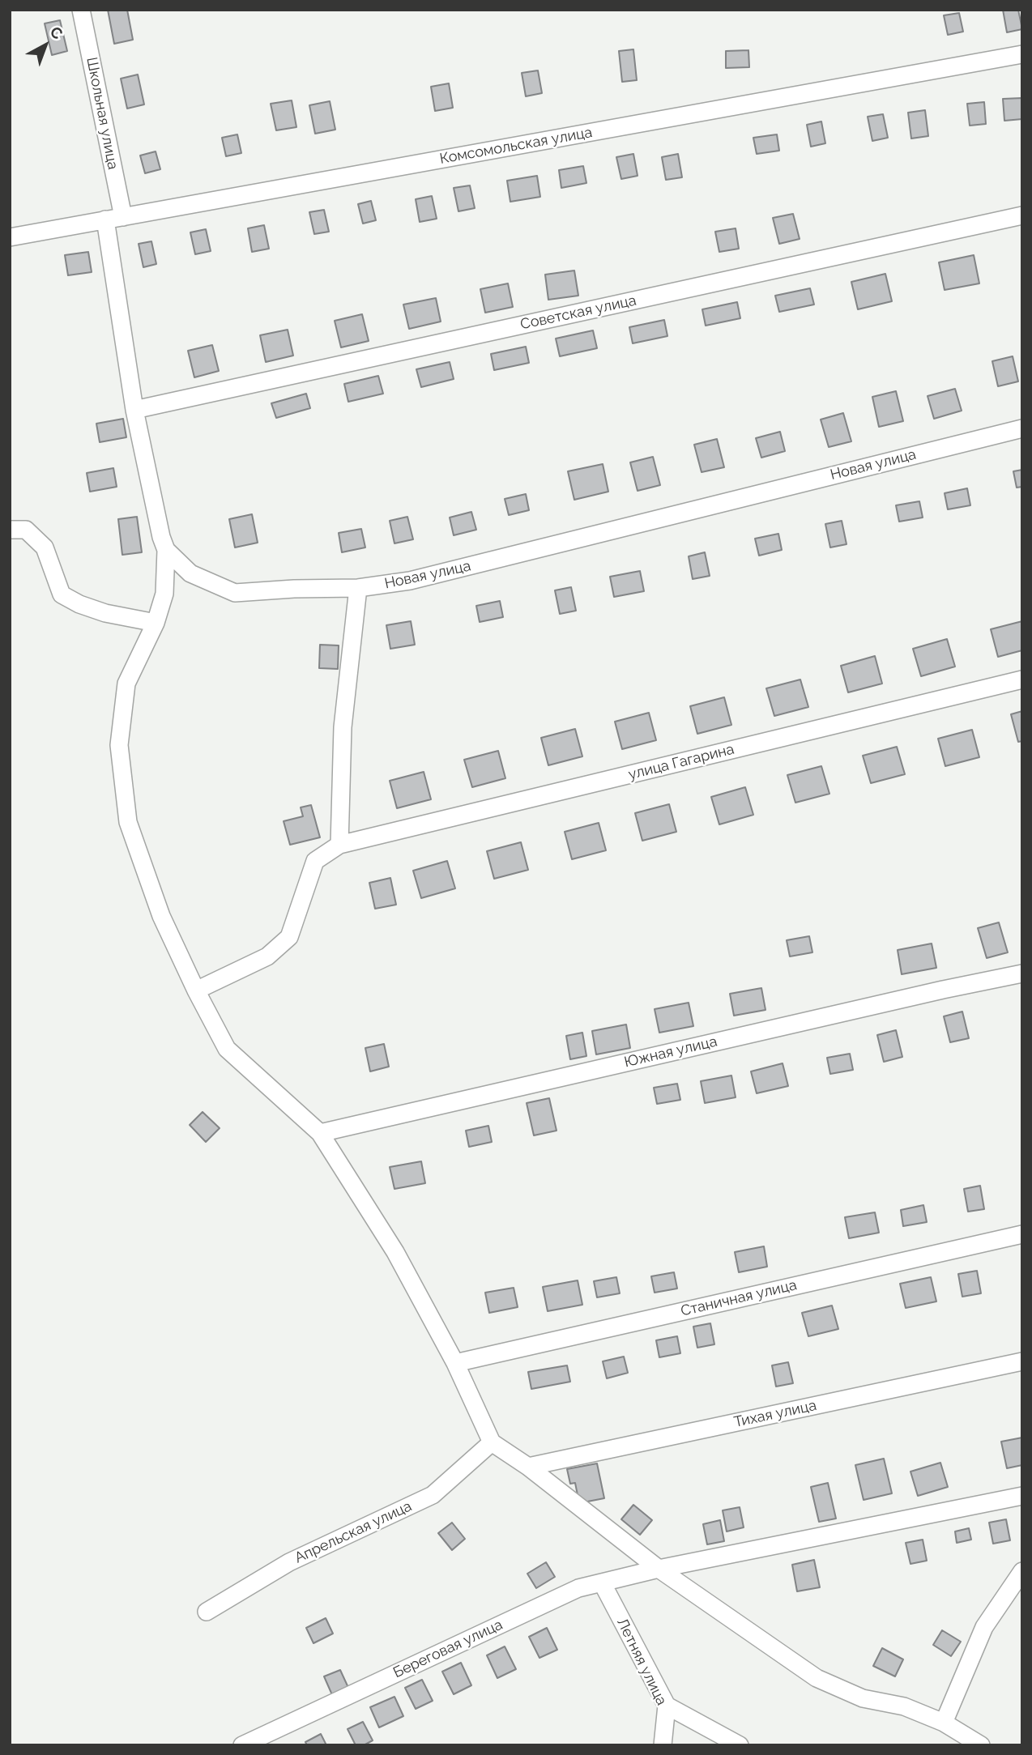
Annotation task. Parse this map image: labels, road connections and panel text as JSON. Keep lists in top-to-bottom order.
{
  "streets": {
    "street": [
      "Школьная улица",
      "Комсомольская улица",
      "Советская улица",
      "Новая улица",
      "улица Гагарина",
      "Южная улица",
      "Станичная улица",
      "Тихая улица",
      "Апрельская улица",
      "Береговая улица",
      "Летняя улица"
    ]
  },
  "crossings": [
    ["Школьная улица", "Комсомольская улица"],
    ["Береговая улица", "Летняя улица"]
  ],
  "north": "top right"
}
